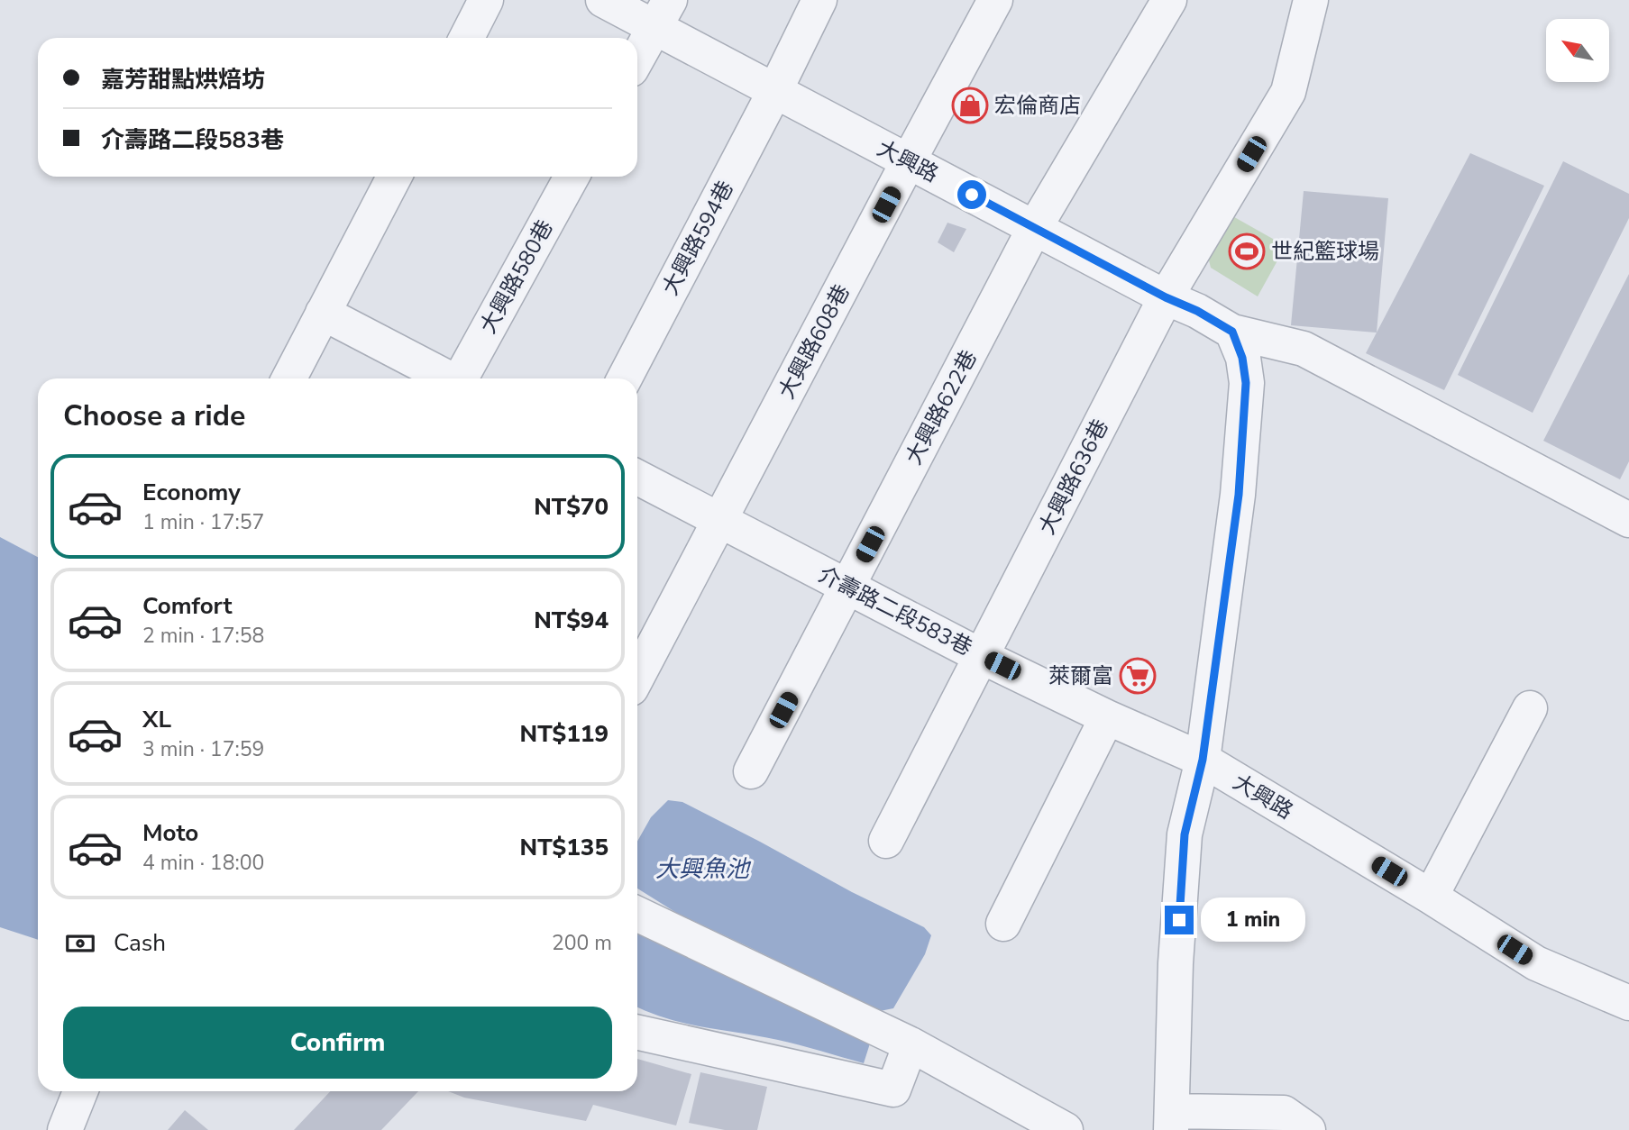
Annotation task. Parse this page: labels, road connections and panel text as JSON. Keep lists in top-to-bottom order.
{
  "streets": {
    "street": [
      "大興路",
      "大興路594巷",
      "大興路580巷",
      "大興路608巷",
      "大興路622巷",
      "大興路636巷",
      "介壽路二段583巷"
    ]
  },
  "crossings": [
    ["大興路", "大興路594巷"],
    ["大興路", "大興路608巷"],
    ["大興路", "大興路622巷"],
    ["大興路", "大興路636巷"],
    ["大興路", "介壽路二段583巷"],
    ["大興路608巷", "介壽路二段583巷"],
    ["大興路622巷", "介壽路二段583巷"],
    ["大興路636巷", "介壽路二段583巷"]
  ],
  "water": ["大興魚池"],
  "places": {
    "shop": ["宏倫商店"],
    "sports": ["世紀籃球場"],
    "supermarket": ["萊爾富"]
  },
  "north": "top left",
  "page": {
    "banner": ["嘉芳甜點烘焙坊", "介壽路二段583巷"],
    "heading": "Choose a ride",
    "list": [
      {
        "name": "Economy",
        "note": "1 min · 17:57",
        "value": "NT$70"
      },
      {
        "name": "Comfort",
        "note": "2 min · 17:58",
        "value": "NT$94"
      },
      {
        "name": "XL",
        "note": "3 min · 17:59",
        "value": "NT$119"
      },
      {
        "name": "Moto",
        "note": "4 min · 18:00",
        "value": "NT$135"
      }
    ],
    "bubble": "1 min",
    "pay": ["Cash", "200 m"],
    "buttons": "Confirm"
  }
}
